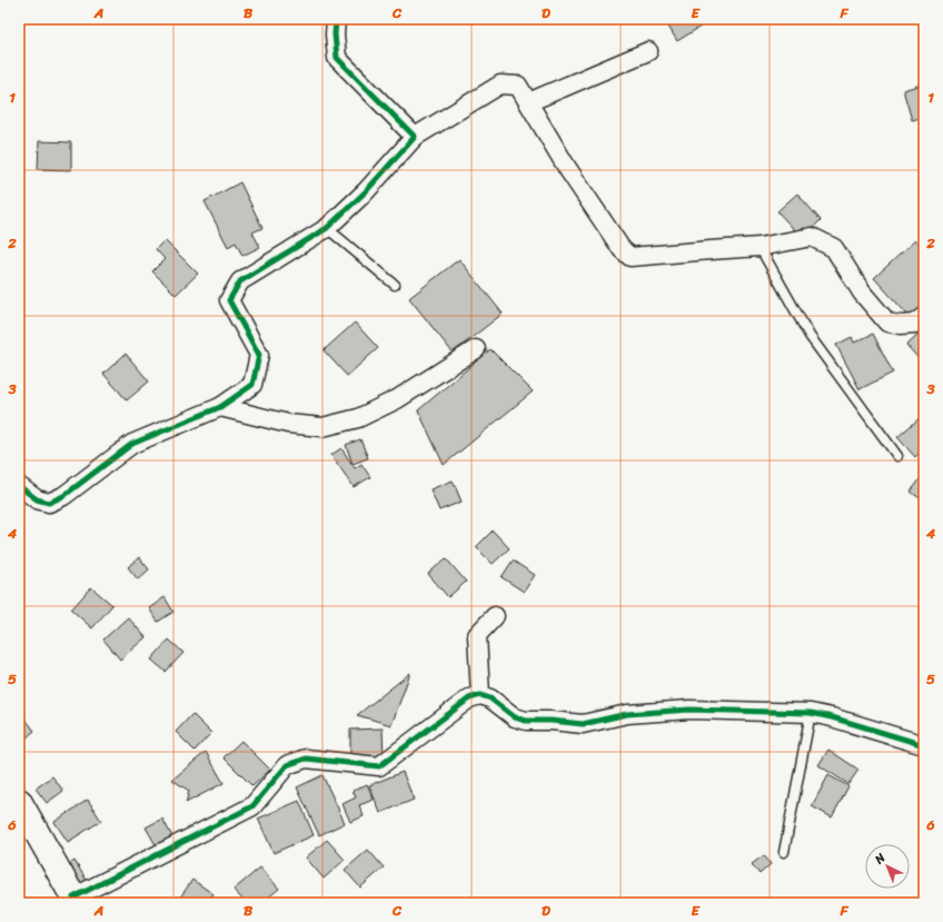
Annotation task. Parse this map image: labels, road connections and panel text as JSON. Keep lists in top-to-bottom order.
{
  "north": "top left",
  "grid": {
    "columns": [
      "A",
      "B",
      "C",
      "D",
      "E",
      "F"
    ],
    "rows": [
      "1",
      "2",
      "3",
      "4",
      "5",
      "6"
    ]
  }
}
